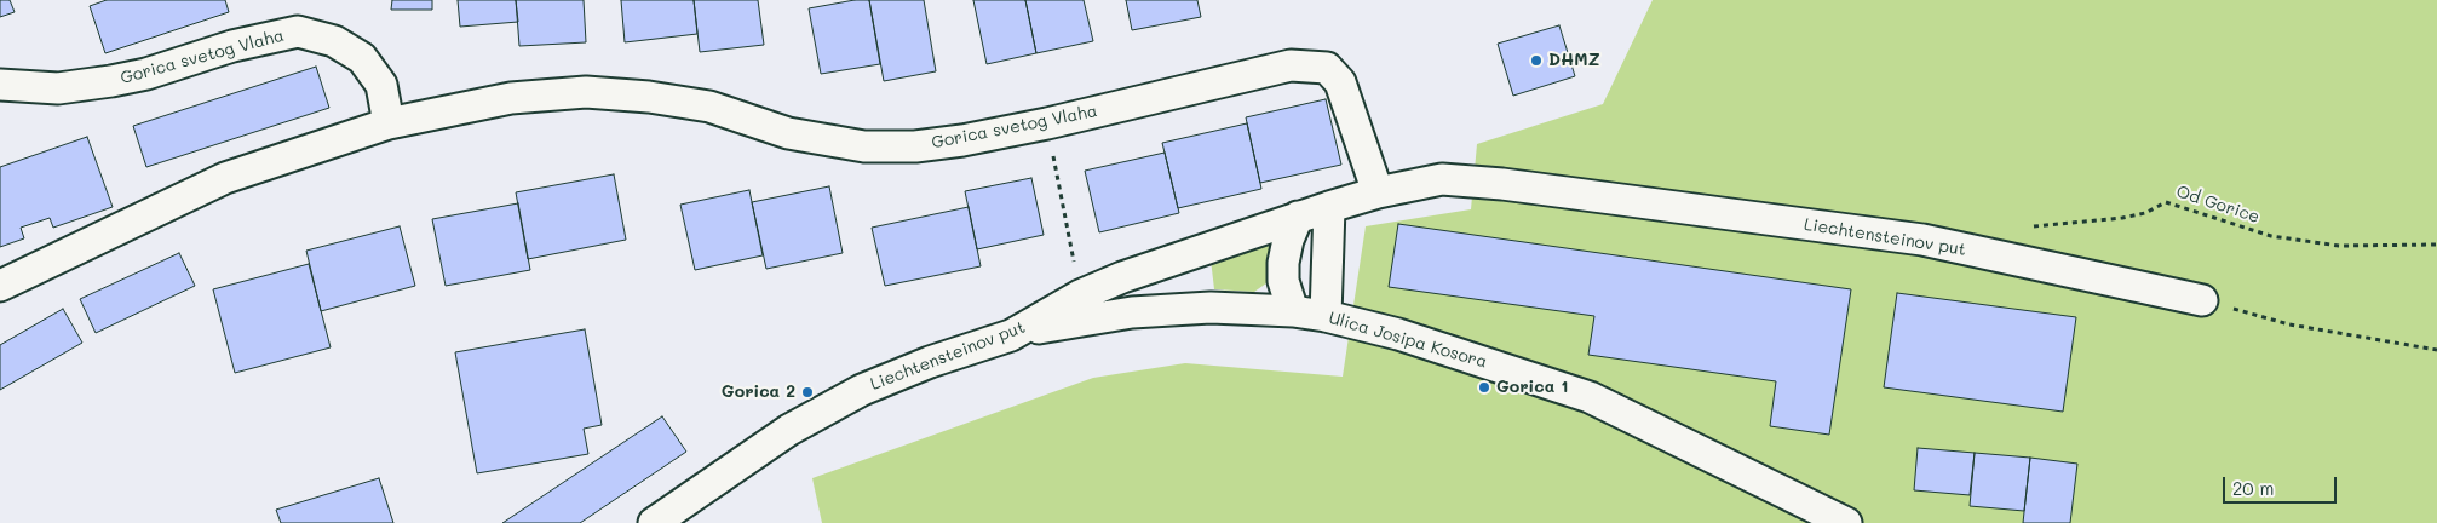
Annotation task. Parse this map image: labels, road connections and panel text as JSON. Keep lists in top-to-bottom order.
{
  "streets": {
    "street": ["Gorica svetog Vlaha", "Liechtensteinov put", "Ulica Josipa Kosora"],
    "path": ["Od Gorice"]
  },
  "crossings": [
    ["Gorica svetog Vlaha", "Liechtensteinov put"],
    ["Liechtensteinov put", "Ulica Josipa Kosora"]
  ],
  "places": ["DHMZ", "Gorica 1", "Gorica 2"],
  "scale_bar": "20 m"
}
